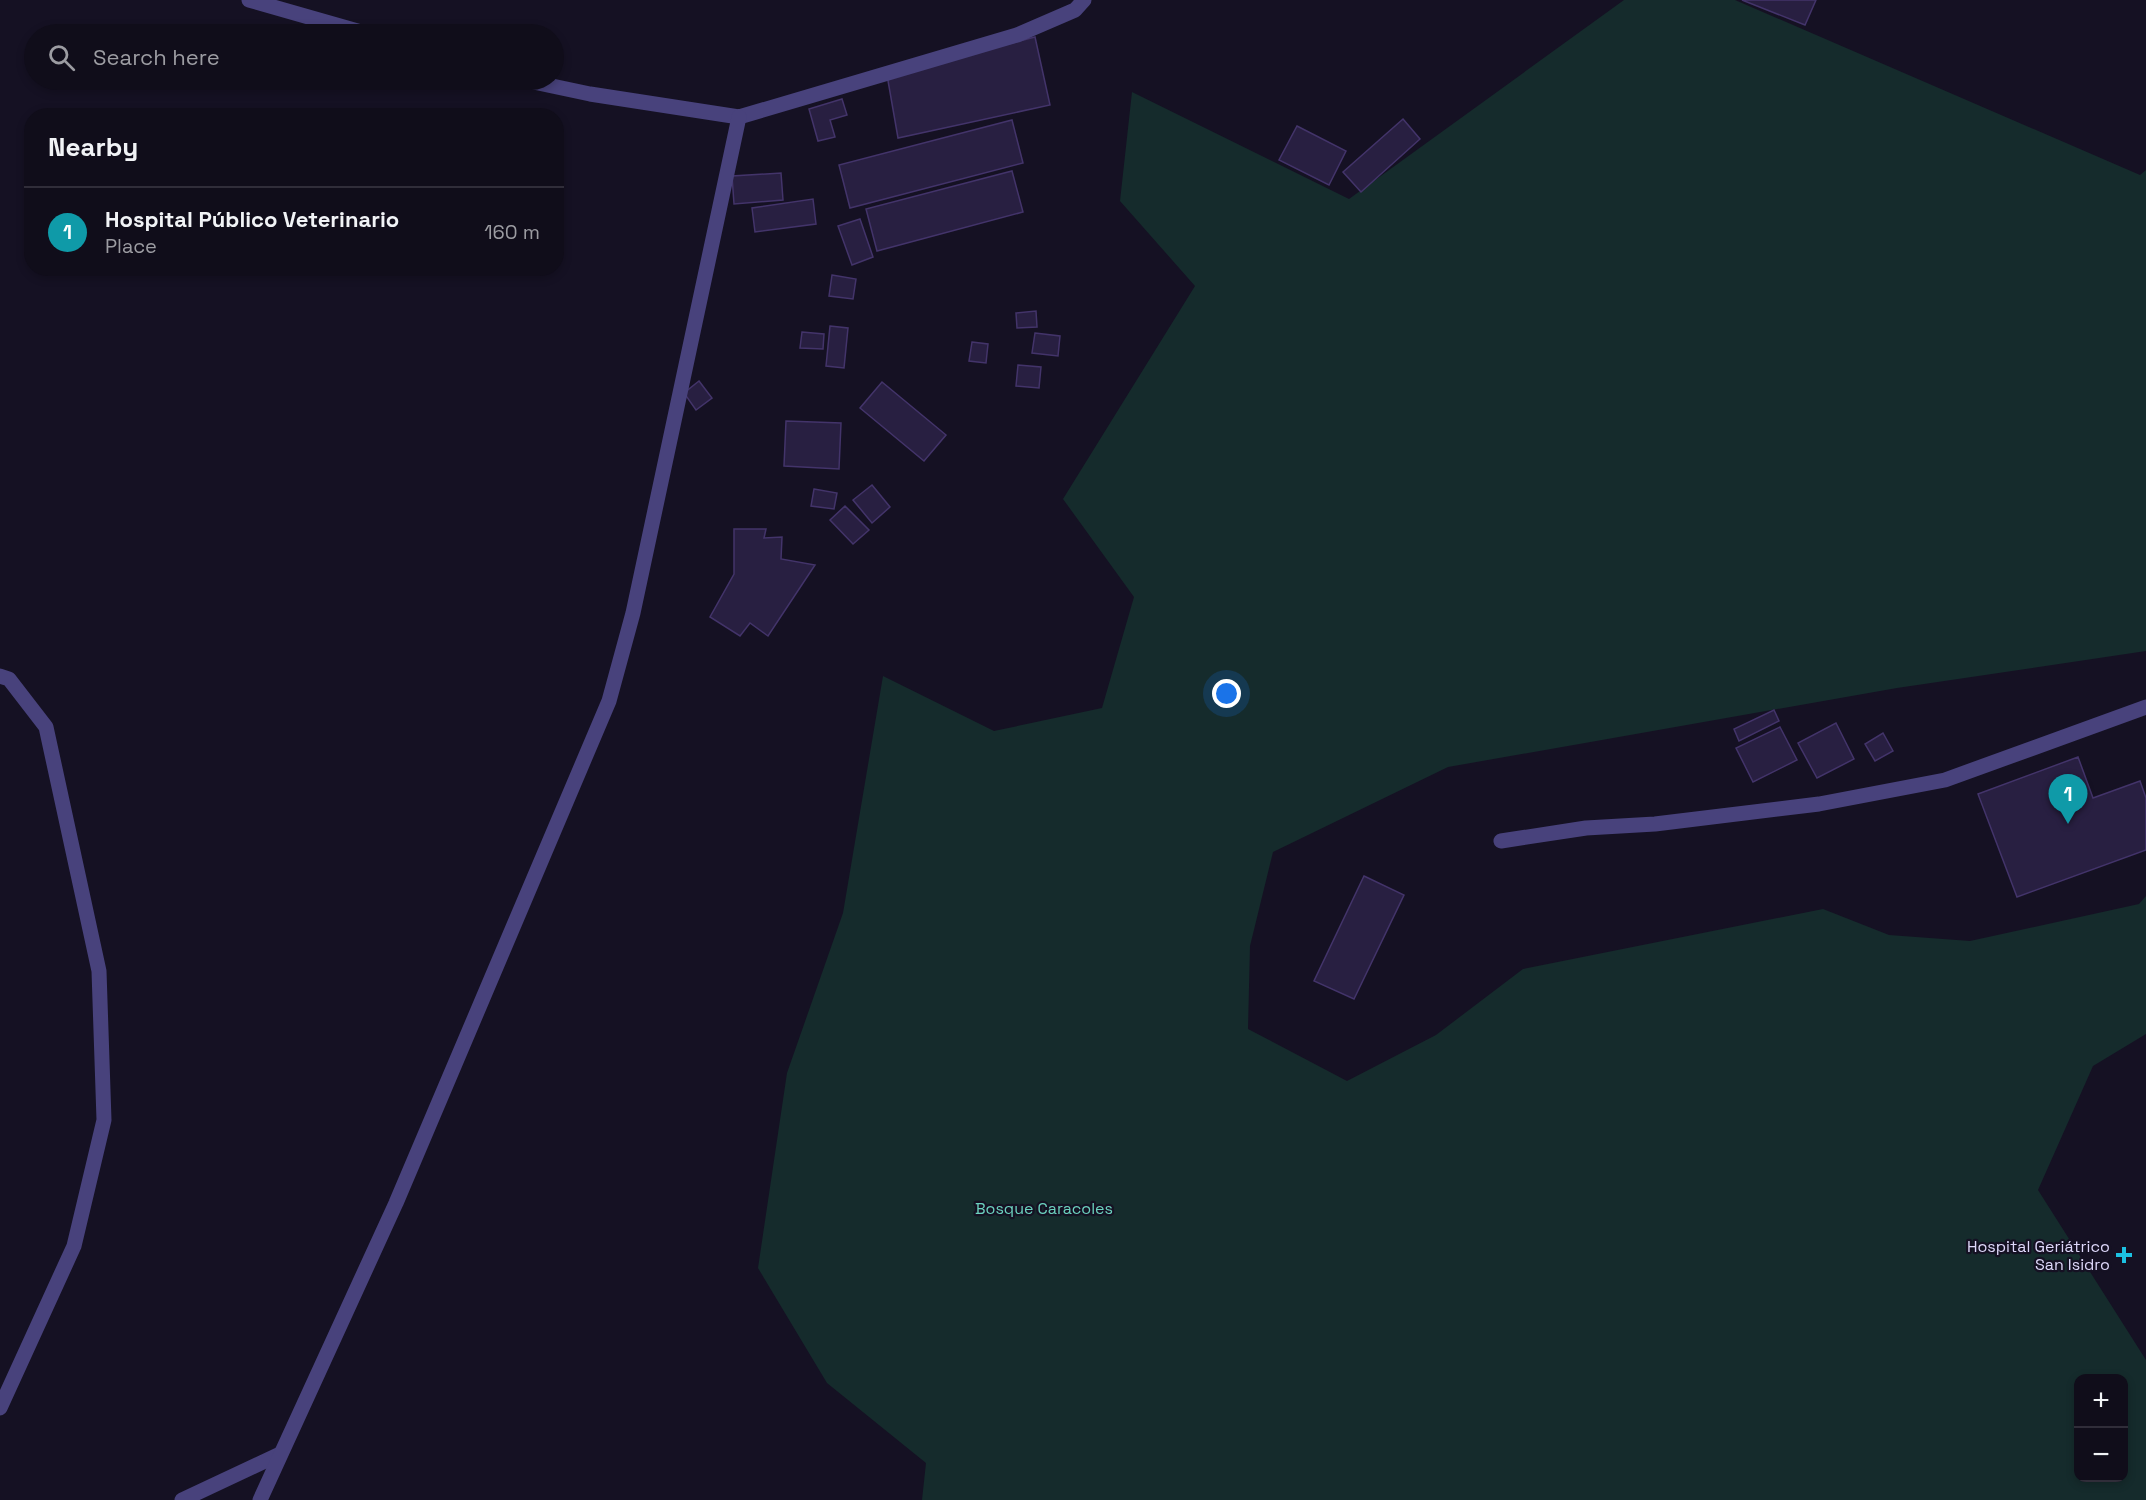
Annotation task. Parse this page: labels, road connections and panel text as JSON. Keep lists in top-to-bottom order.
{
  "parks": ["Bosque Caracoles"],
  "places": {
    "health": ["Hospital Geriátrico San Isidro"]
  },
  "page": {
    "search": "Search here",
    "heading": "Nearby",
    "list": [
      {
        "mark": "1",
        "name": "Hospital Público Veterinario",
        "note": "Place",
        "value": "160 m"
      }
    ],
    "pins": "1",
    "map_buttons": ["+", "−"]
  }
}
